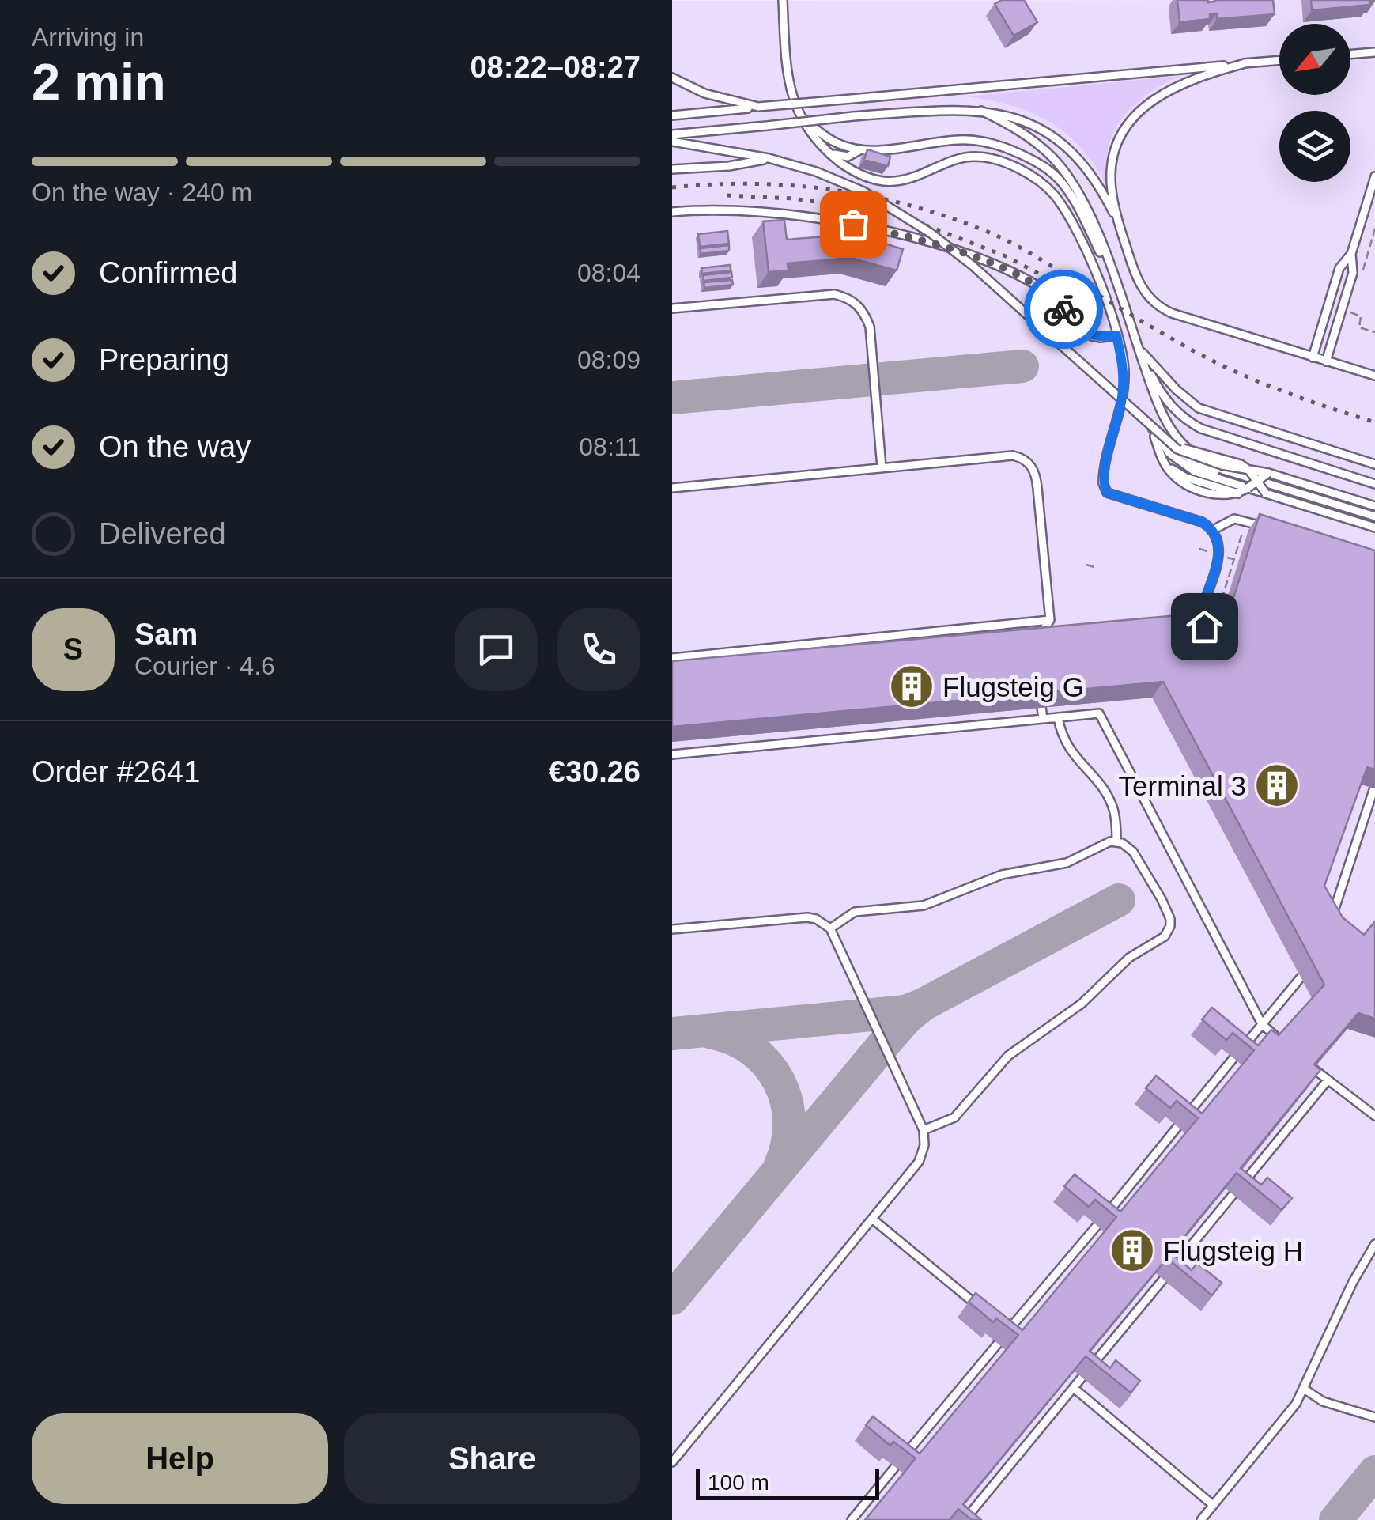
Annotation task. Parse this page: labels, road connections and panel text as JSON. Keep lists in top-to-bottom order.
{
  "places": {
    "building": ["Flugsteig G", "Terminal 3", "Flugsteig H"]
  },
  "scale_bar": "100 m",
  "north": "bottom left",
  "page": {
    "heading": ["2 min", "Arriving in", "08:22–08:27"],
    "panel": [
      "Sam",
      "Courier · 4.6",
      "Order #2641",
      "€30.26"
    ],
    "bar": "On the way · 240 m",
    "list": [
      ["Confirmed", "08:04"],
      ["Preparing", "08:09"],
      ["On the way", "08:11"],
      "Delivered"
    ],
    "round": "S",
    "buttons": ["Help", "Share"],
    "scale": "100 m"
  }
}
